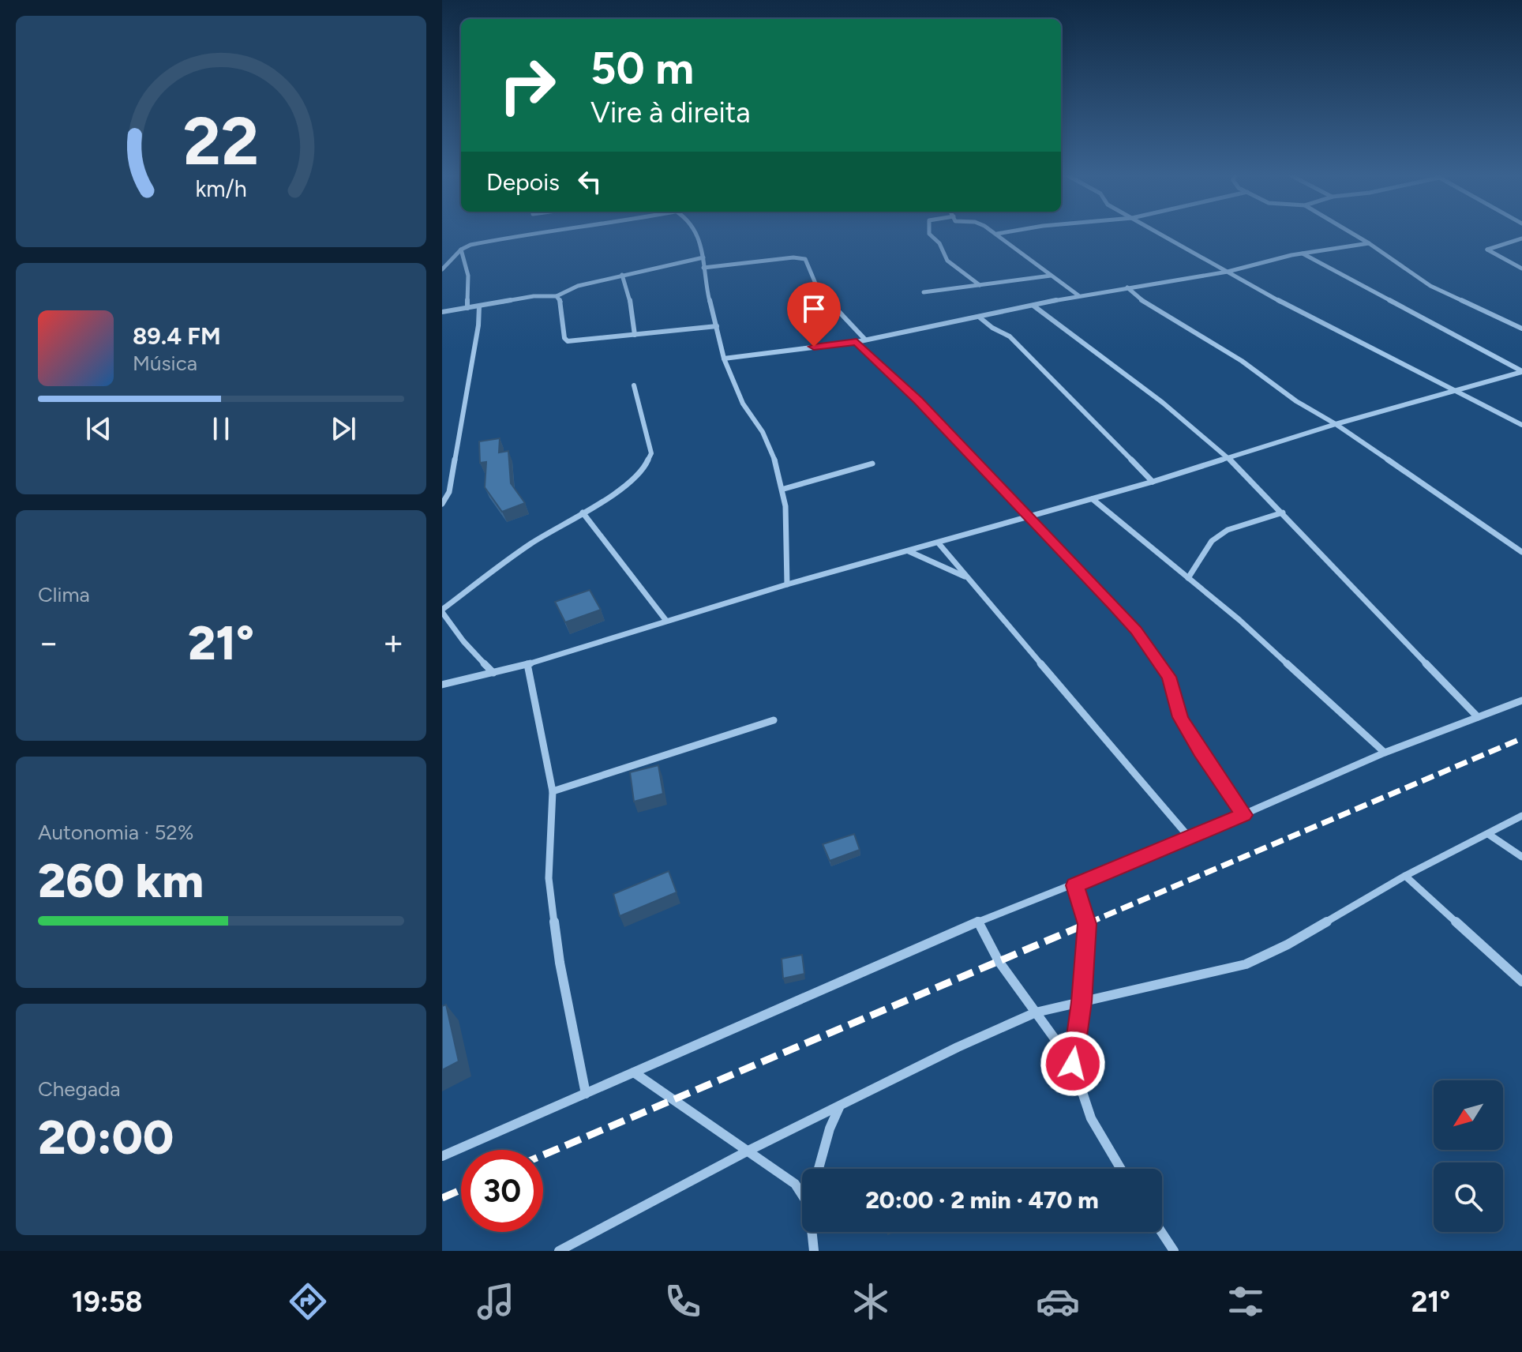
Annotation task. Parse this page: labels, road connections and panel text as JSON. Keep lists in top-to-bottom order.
{
  "north": "bottom left",
  "page": {
    "turn": ["50 m", "Vire à direita"],
    "then": "Depois",
    "song": ["89.4 FM", "Música"],
    "tile": [
      "Clima",
      ["Autonomia · 52%", "260 km"],
      ["Chegada", "20:00"]
    ],
    "heat": ["−", "21°", "+"],
    "limit": "30",
    "trip": "20:00 · 2 min · 470 m",
    "tabs": ["19:58", "21°"],
    "gauge": ["22", "km/h"]
  }
}
